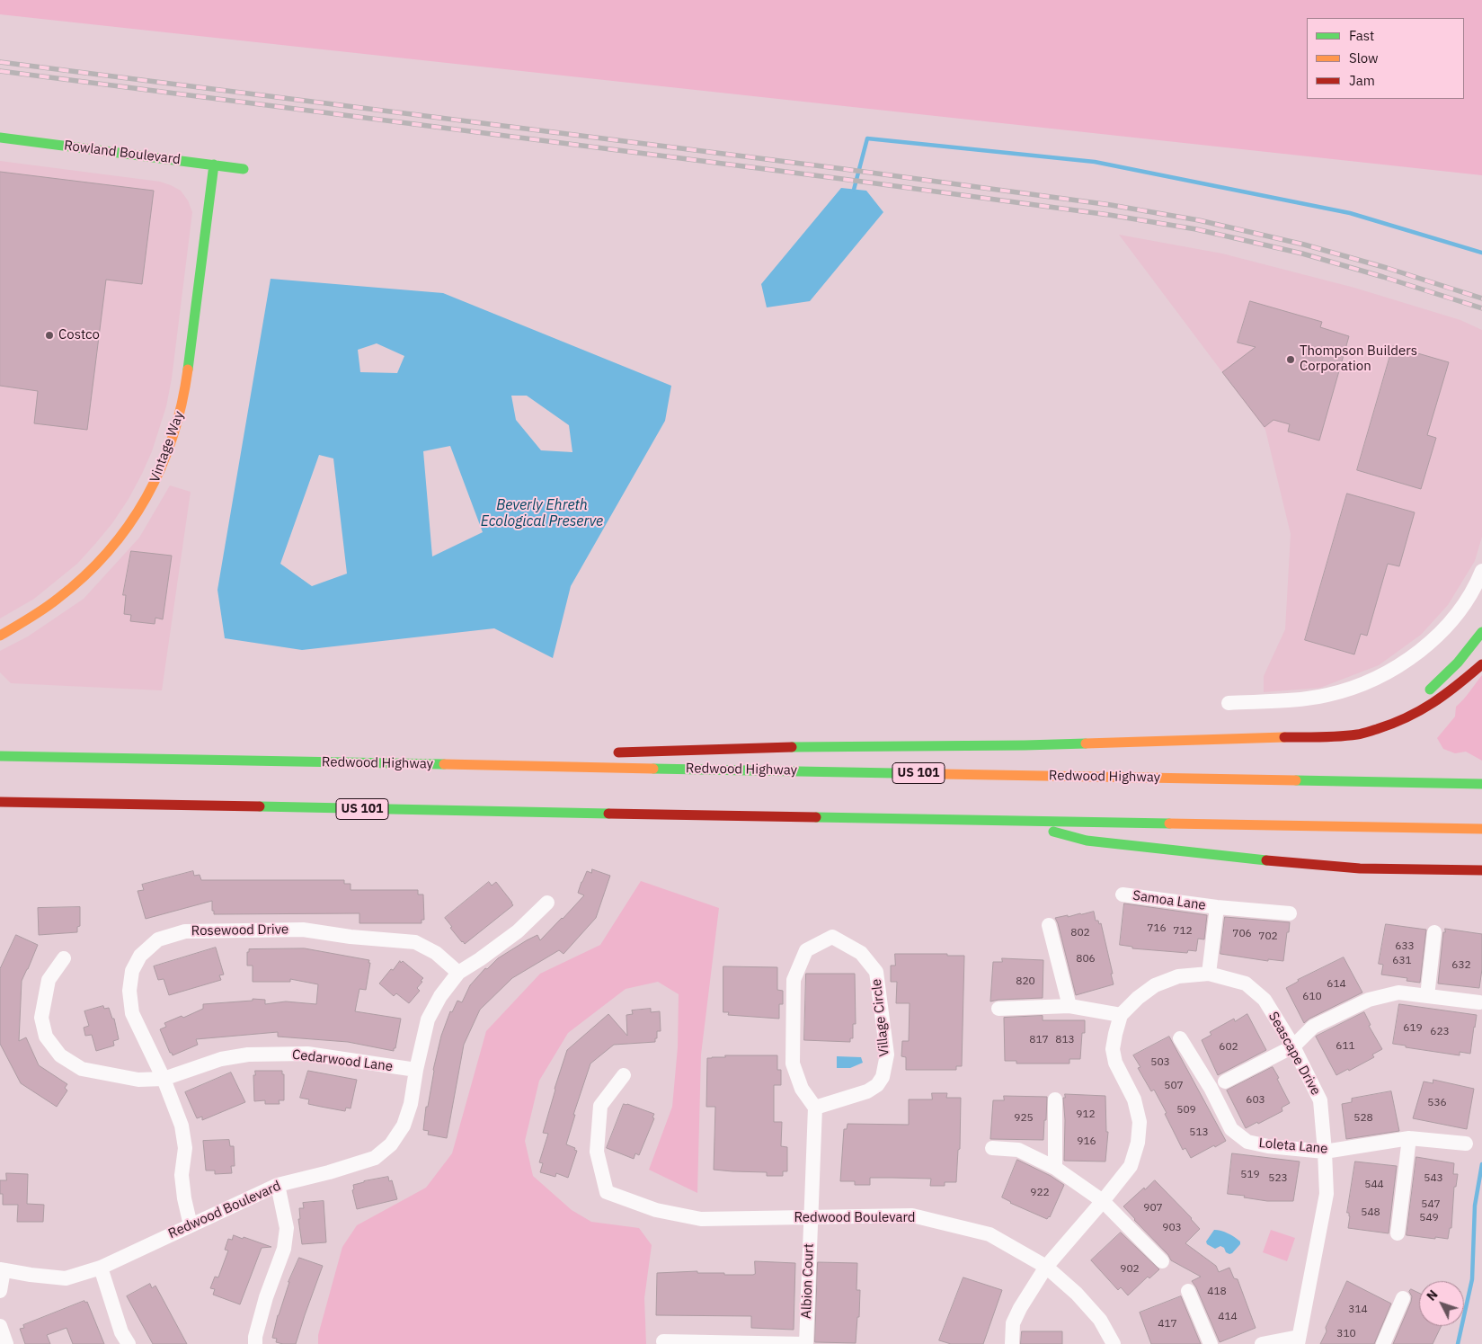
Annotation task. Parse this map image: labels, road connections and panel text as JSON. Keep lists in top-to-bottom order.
{
  "streets": {
    "main road": [
      "Rowland Boulevard",
      "Vintage Way",
      "Redwood Highway",
      "US 101"
    ],
    "street": [
      "Samoa Lane",
      "Rosewood Drive",
      "Village Circle",
      "Seascape Drive",
      "Cedarwood Lane",
      "Loleta Lane",
      "Redwood Boulevard",
      "Albion Court"
    ]
  },
  "crossings": [
    ["Rowland Boulevard", "Vintage Way"],
    ["Samoa Lane", "Seascape Drive"],
    ["Rosewood Drive", "Cedarwood Lane"],
    ["Rosewood Drive", "Redwood Boulevard"],
    ["Seascape Drive", "Loleta Lane"],
    ["Seascape Drive", "Redwood Boulevard"],
    ["Cedarwood Lane", "Redwood Boulevard"],
    ["Redwood Boulevard", "Albion Court"]
  ],
  "water": ["Beverly Ehreth Ecological Preserve"],
  "places": ["Costco", "Thompson Builders Corporation"],
  "house_numbers": [
    "716",
    "712",
    "802",
    "706",
    "702",
    "633",
    "806",
    "631",
    "632",
    "820",
    "614",
    "610",
    "619",
    "623",
    "817",
    "813",
    "611",
    "602",
    "503",
    "507",
    "603",
    "536",
    "509",
    "912",
    "925",
    "528",
    "513",
    "916",
    "519",
    "523",
    "543",
    "544",
    "922",
    "547",
    "907",
    "548",
    "549",
    "903",
    "902",
    "418",
    "314",
    "414",
    "417",
    "310"
  ],
  "legend": ["Fast", "Slow", "Jam"],
  "north": "top left"
}
